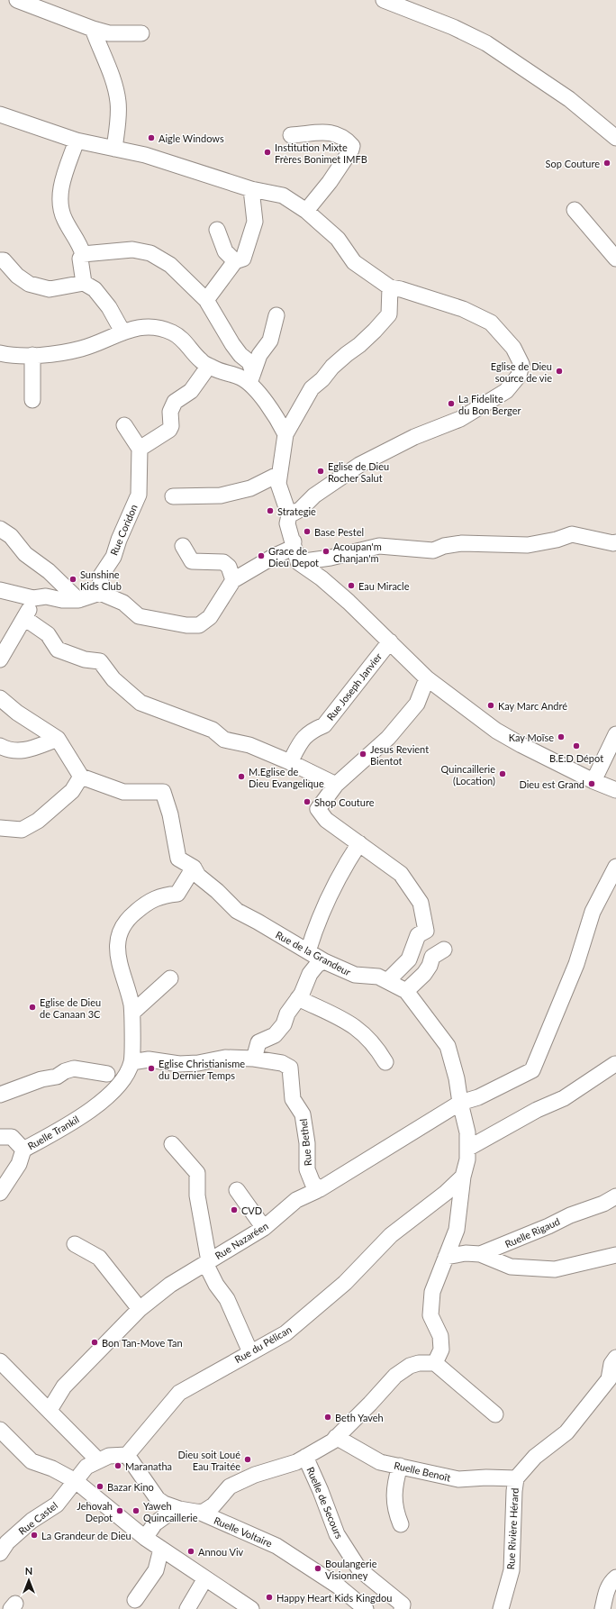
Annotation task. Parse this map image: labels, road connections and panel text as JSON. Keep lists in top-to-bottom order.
{
  "streets": {
    "street": [
      "Rue Coridon",
      "Rue Joseph Janvier",
      "Rue de la Grandeur",
      "Ruelle Trankil",
      "Rue Bethel",
      "Ruelle Rigaud",
      "Rue Nazaréen",
      "Rue du Pélican",
      "Ruelle Benoît",
      "Ruelle de Secours",
      "Rue Castel",
      "Rue Rivière Hérard",
      "Ruelle Voltaire"
    ]
  },
  "crossings": [
    ["Rue de la Grandeur", "Ruelle Trankil"],
    ["Rue de la Grandeur", "Ruelle Rigaud"],
    ["Rue de la Grandeur", "Rue Nazaréen"],
    ["Rue de la Grandeur", "Rue du Pélican"],
    ["Rue Bethel", "Rue Nazaréen"],
    ["Rue du Pélican", "Ruelle Voltaire"],
    ["Ruelle Benoît", "Rue Rivière Hérard"]
  ],
  "places": [
    "Aigle Windows",
    "Institution Mixte Frères Bonimet IMFB",
    "Sop Couture",
    "Eglise de Dieu source de vie",
    "La Fidelite du Bon Berger",
    "Eglise de Dieu Rocher Salut",
    "Strategie",
    "Base Pestel",
    "Acoupan'm Chanjan'm",
    "Grace de Dieu Depot",
    "Sunshine Kids Club",
    "Eau Miracle",
    "Kay Marc André",
    "Kay Moïse",
    "B.E.D Dépot",
    "Jesus Revient Bientot",
    "Quincaillerie (Location)",
    "M.Eglise de Dieu Evangelique",
    "Dieu est Grand",
    "Shop Couture",
    "Eglise de Dieu de Canaan 3C",
    "Eglise Christianisme du Dernier Temps",
    "CVD",
    "Bon Tan-Move Tan",
    "Beth Yaveh",
    "Dieu soit Loué Eau Traitée",
    "Maranatha",
    "Bazar Kino",
    "Jehovah Depot",
    "Yaweh Quincaillerie",
    "La Grandeur de Dieu",
    "Annou Viv",
    "Boulangerie Visionney",
    "Happy Heart Kids Kingdou"
  ],
  "north": "top"
}
